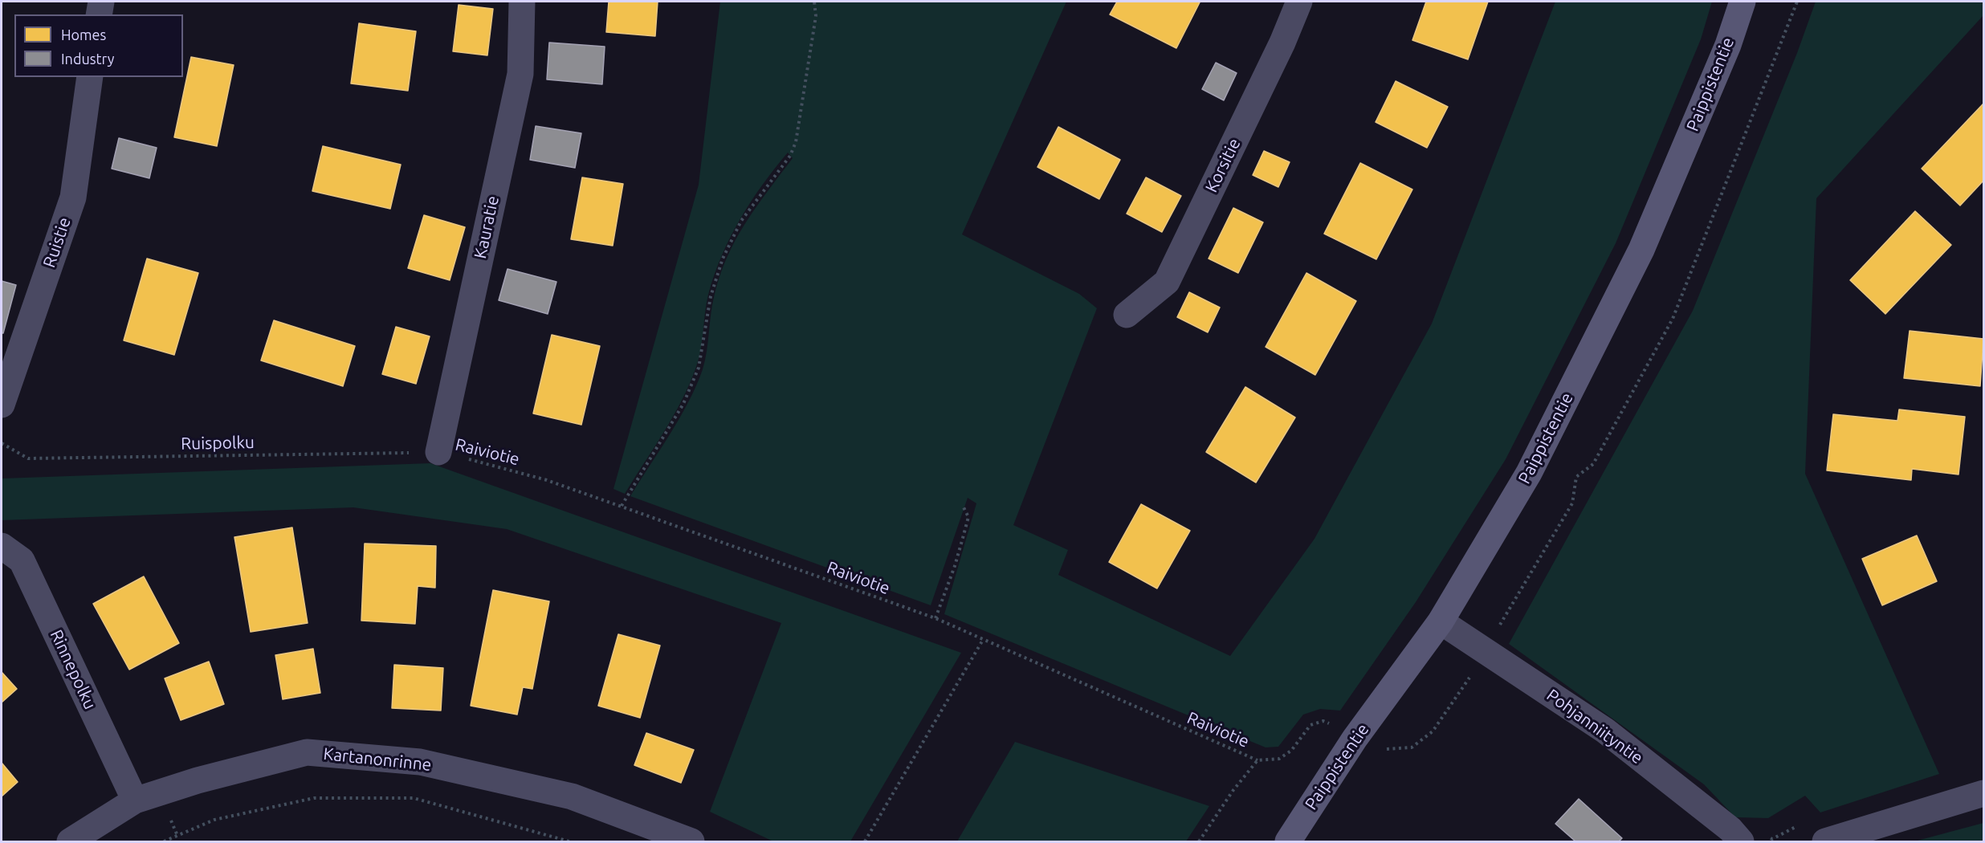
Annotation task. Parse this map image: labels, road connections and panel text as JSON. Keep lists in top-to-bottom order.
{
  "streets": {
    "street": [
      "Paippistentie",
      "Korsitie",
      "Kauratie",
      "Ruistie",
      "Rinnepolku",
      "Pohjanniityntie",
      "Kartanonrinne"
    ],
    "path": ["Ruispolku", "Raiviotie"]
  },
  "crossings": [
    ["Paippistentie", "Pohjanniityntie"],
    ["Kauratie", "Ruispolku"],
    ["Kauratie", "Raiviotie"],
    ["Ruispolku", "Raiviotie"],
    ["Rinnepolku", "Kartanonrinne"]
  ],
  "legend": ["Homes", "Industry"]
}
